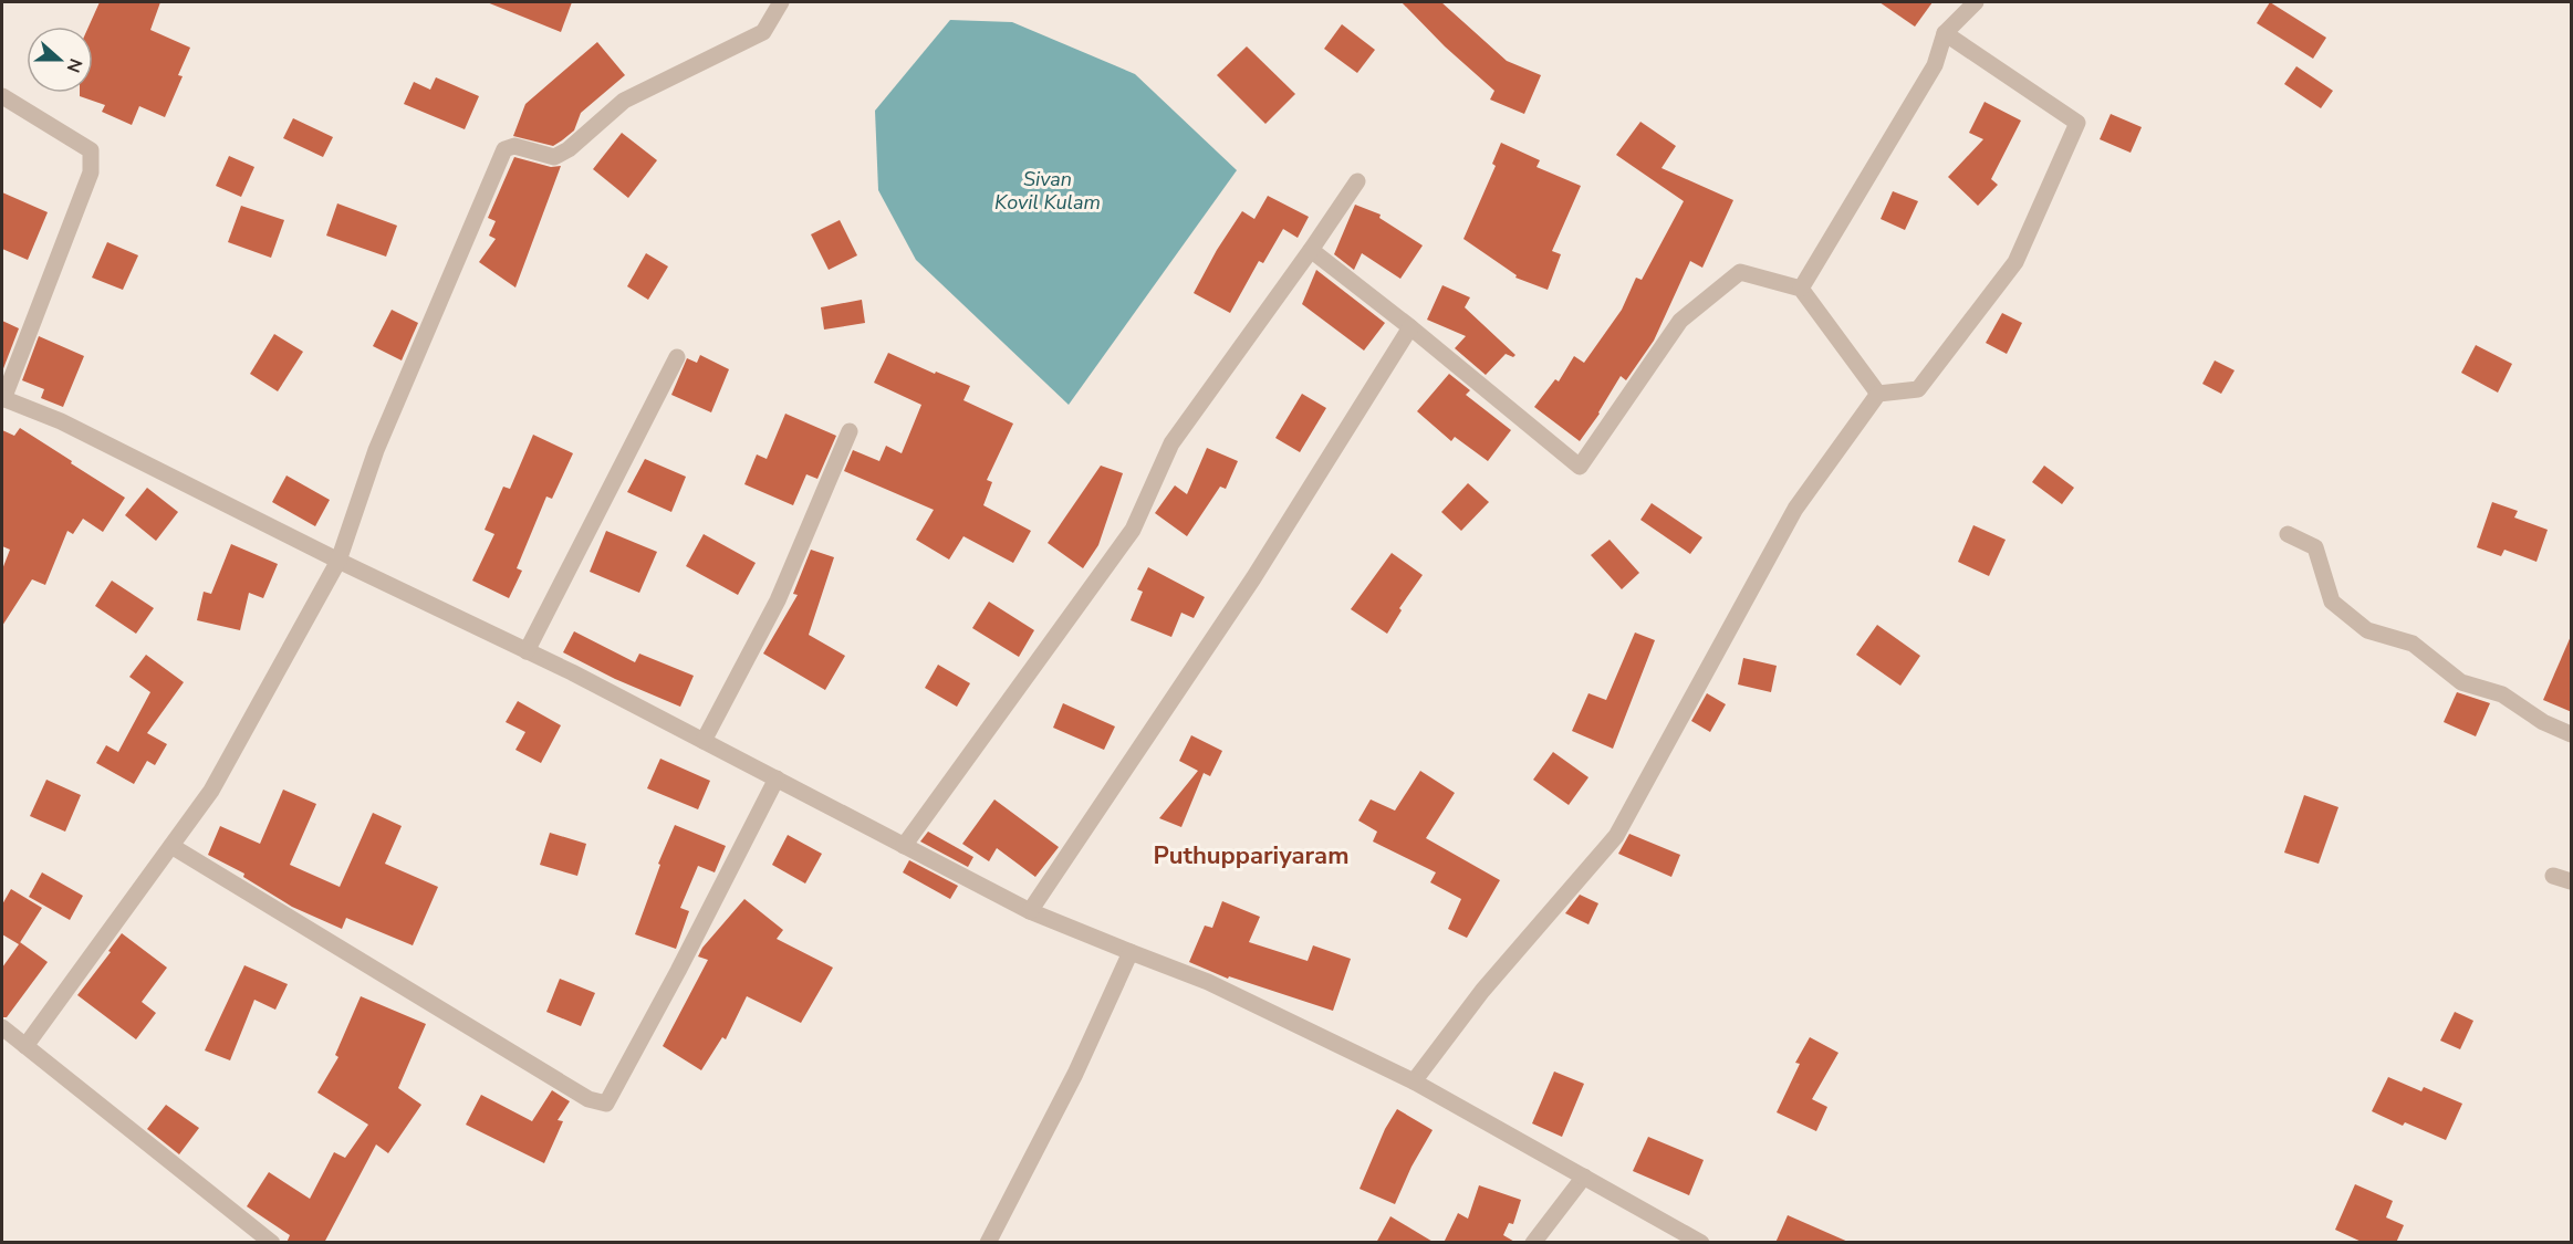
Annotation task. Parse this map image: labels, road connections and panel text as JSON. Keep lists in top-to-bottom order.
{
  "districts": ["Puthuppariyaram"],
  "water": ["Sivan Kovil Kulam"],
  "north": "right"
}
